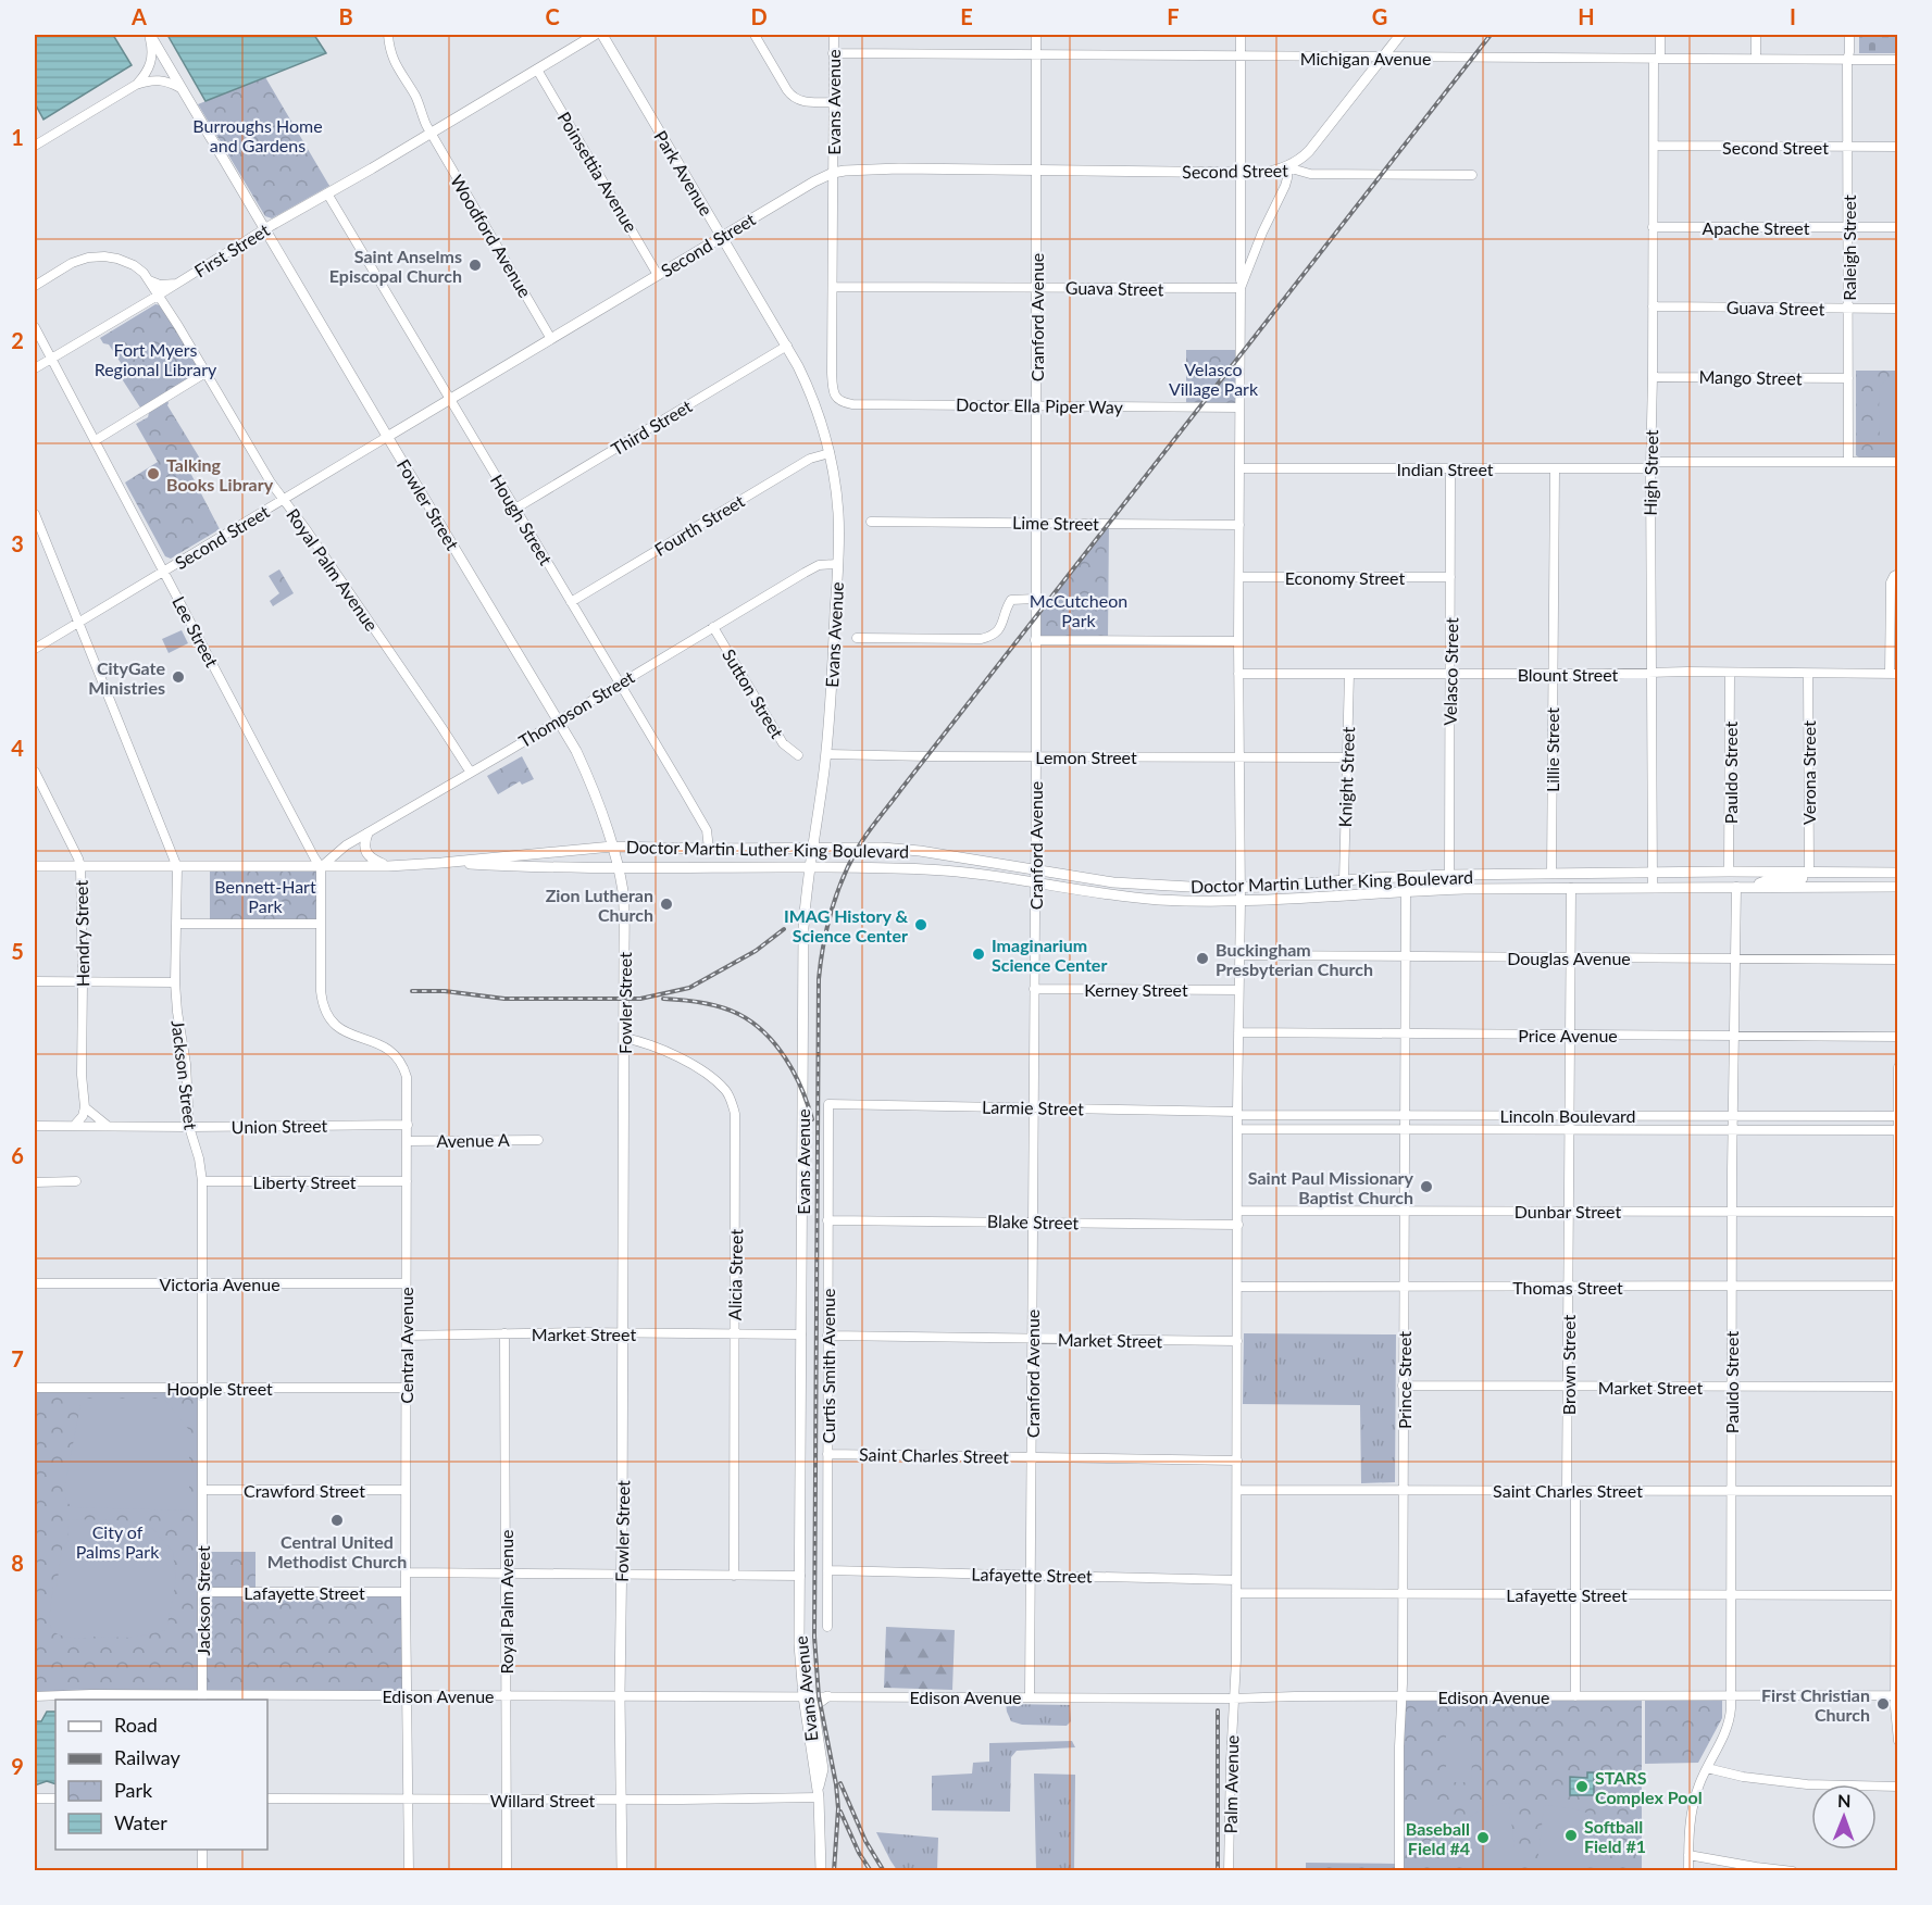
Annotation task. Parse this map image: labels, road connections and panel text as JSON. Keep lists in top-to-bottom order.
{
  "streets": {
    "main road": [
      "Evans Avenue",
      "Second Street",
      "Park Avenue",
      "First Street",
      "Fowler Street",
      "Doctor Martin Luther King Boulevard"
    ],
    "street": [
      "Michigan Avenue",
      "Poinsettia Avenue",
      "Apache Street",
      "Woodford Avenue",
      "Raleigh Street",
      "Guava Street",
      "Cranford Avenue",
      "Mango Street",
      "Doctor Ella Piper Way",
      "Third Street",
      "Indian Street",
      "High Street",
      "Hough Street",
      "Lime Street",
      "Fourth Street",
      "Royal Palm Avenue",
      "Economy Street",
      "Lee Street",
      "Velasco Street",
      "Blount Street",
      "Sutton Street",
      "Thompson Street",
      "Lillie Street",
      "Lemon Street",
      "Pauldo Street",
      "Verona Street",
      "Knight Street",
      "Hendry Street",
      "Douglas Avenue",
      "Kerney Street",
      "Price Avenue",
      "Jackson Street",
      "Larmie Street",
      "Lincoln Boulevard",
      "Union Street",
      "Avenue A",
      "Liberty Street",
      "Dunbar Street",
      "Blake Street",
      "Alicia Street",
      "Victoria Avenue",
      "Thomas Street",
      "Market Street",
      "Central Avenue",
      "Brown Street",
      "Curtis Smith Avenue",
      "Prince Street",
      "Hoople Street",
      "Saint Charles Street",
      "Crawford Street",
      "Lafayette Street",
      "Edison Avenue",
      "Palm Avenue",
      "Willard Street"
    ]
  },
  "crossings": [
    ["Michigan Avenue", "Evans Avenue"],
    ["Michigan Avenue", "Raleigh Street"],
    ["Michigan Avenue", "Cranford Avenue"],
    ["Michigan Avenue", "High Street"],
    ["Evans Avenue", "Second Street"],
    ["Evans Avenue", "Park Avenue"],
    ["Evans Avenue", "Guava Street"],
    ["Evans Avenue", "Doctor Ella Piper Way"],
    ["Evans Avenue", "Fourth Street"],
    ["Evans Avenue", "Thompson Street"],
    ["Evans Avenue", "Lemon Street"],
    ["Evans Avenue", "Doctor Martin Luther King Boulevard"],
    ["Evans Avenue", "Market Street"],
    ["Evans Avenue", "Edison Avenue"],
    ["Evans Avenue", "Willard Street"],
    ["Second Street", "Poinsettia Avenue"],
    ["Second Street", "Park Avenue"],
    ["Second Street", "Woodford Avenue"],
    ["Second Street", "Raleigh Street"],
    ["Second Street", "Cranford Avenue"],
    ["Second Street", "High Street"],
    ["Second Street", "Fowler Street"],
    ["Second Street", "Hough Street"],
    ["Second Street", "Royal Palm Avenue"],
    ["Second Street", "Lee Street"],
    ["Second Street", "Jackson Street"],
    ["Poinsettia Avenue", "First Street"],
    ["Park Avenue", "Third Street"],
    ["Park Avenue", "Fourth Street"],
    ["Apache Street", "Raleigh Street"],
    ["Apache Street", "High Street"],
    ["Woodford Avenue", "First Street"],
    ["Raleigh Street", "Guava Street"],
    ["Raleigh Street", "Mango Street"],
    ["Raleigh Street", "Indian Street"],
    ["First Street", "Fowler Street"],
    ["First Street", "Hough Street"],
    ["First Street", "Royal Palm Avenue"],
    ["First Street", "Lee Street"],
    ["Guava Street", "Cranford Avenue"],
    ["Guava Street", "High Street"],
    ["Guava Street", "Palm Avenue"],
    ["Cranford Avenue", "Doctor Ella Piper Way"],
    ["Cranford Avenue", "Lime Street"],
    ["Cranford Avenue", "Lemon Street"],
    ["Cranford Avenue", "Doctor Martin Luther King Boulevard"],
    ["Cranford Avenue", "Kerney Street"],
    ["Cranford Avenue", "Larmie Street"],
    ["Cranford Avenue", "Blake Street"],
    ["Cranford Avenue", "Market Street"],
    ["Cranford Avenue", "Saint Charles Street"],
    ["Cranford Avenue", "Lafayette Street"],
    ["Cranford Avenue", "Edison Avenue"],
    ["Mango Street", "High Street"],
    ["Doctor Ella Piper Way", "Palm Avenue"],
    ["Third Street", "Hough Street"],
    ["Indian Street", "High Street"],
    ["Indian Street", "Velasco Street"],
    ["Indian Street", "Lillie Street"],
    ["Indian Street", "Palm Avenue"],
    ["High Street", "Blount Street"],
    ["High Street", "Doctor Martin Luther King Boulevard"],
    ["Fowler Street", "Thompson Street"],
    ["Fowler Street", "Doctor Martin Luther King Boulevard"],
    ["Fowler Street", "Alicia Street"],
    ["Fowler Street", "Market Street"],
    ["Fowler Street", "Edison Avenue"],
    ["Fowler Street", "Willard Street"],
    ["Hough Street", "Fourth Street"],
    ["Hough Street", "Thompson Street"],
    ["Hough Street", "Doctor Martin Luther King Boulevard"],
    ["Lime Street", "Palm Avenue"],
    ["Royal Palm Avenue", "Thompson Street"],
    ["Royal Palm Avenue", "Market Street"],
    ["Royal Palm Avenue", "Edison Avenue"],
    ["Royal Palm Avenue", "Willard Street"],
    ["Economy Street", "Velasco Street"],
    ["Economy Street", "Palm Avenue"],
    ["Lee Street", "Thompson Street"],
    ["Lee Street", "Central Avenue"],
    ["Velasco Street", "Blount Street"],
    ["Velasco Street", "Doctor Martin Luther King Boulevard"],
    ["Blount Street", "Lillie Street"],
    ["Blount Street", "Pauldo Street"],
    ["Blount Street", "Verona Street"],
    ["Blount Street", "Knight Street"],
    ["Blount Street", "Palm Avenue"],
    ["Sutton Street", "Thompson Street"],
    ["Thompson Street", "Central Avenue"],
    ["Lillie Street", "Doctor Martin Luther King Boulevard"],
    ["Lemon Street", "Knight Street"],
    ["Lemon Street", "Palm Avenue"],
    ["Pauldo Street", "Doctor Martin Luther King Boulevard"],
    ["Pauldo Street", "Douglas Avenue"],
    ["Pauldo Street", "Price Avenue"],
    ["Pauldo Street", "Lincoln Boulevard"],
    ["Pauldo Street", "Dunbar Street"],
    ["Pauldo Street", "Thomas Street"],
    ["Pauldo Street", "Market Street"],
    ["Pauldo Street", "Saint Charles Street"],
    ["Pauldo Street", "Lafayette Street"],
    ["Pauldo Street", "Edison Avenue"],
    ["Verona Street", "Doctor Martin Luther King Boulevard"],
    ["Knight Street", "Doctor Martin Luther King Boulevard"],
    ["Doctor Martin Luther King Boulevard", "Brown Street"],
    ["Doctor Martin Luther King Boulevard", "Prince Street"],
    ["Doctor Martin Luther King Boulevard", "Palm Avenue"],
    ["Douglas Avenue", "Brown Street"],
    ["Douglas Avenue", "Prince Street"],
    ["Douglas Avenue", "Palm Avenue"],
    ["Kerney Street", "Palm Avenue"],
    ["Price Avenue", "Brown Street"],
    ["Price Avenue", "Prince Street"],
    ["Price Avenue", "Palm Avenue"],
    ["Jackson Street", "Union Street"],
    ["Jackson Street", "Liberty Street"],
    ["Jackson Street", "Victoria Avenue"],
    ["Jackson Street", "Hoople Street"],
    ["Jackson Street", "Crawford Street"],
    ["Jackson Street", "Lafayette Street"],
    ["Jackson Street", "Edison Avenue"],
    ["Larmie Street", "Lincoln Boulevard"],
    ["Larmie Street", "Curtis Smith Avenue"],
    ["Larmie Street", "Palm Avenue"],
    ["Lincoln Boulevard", "Brown Street"],
    ["Lincoln Boulevard", "Prince Street"],
    ["Lincoln Boulevard", "Palm Avenue"],
    ["Union Street", "Central Avenue"],
    ["Avenue A", "Central Avenue"],
    ["Liberty Street", "Central Avenue"],
    ["Dunbar Street", "Brown Street"],
    ["Dunbar Street", "Prince Street"],
    ["Dunbar Street", "Palm Avenue"],
    ["Blake Street", "Curtis Smith Avenue"],
    ["Blake Street", "Palm Avenue"],
    ["Alicia Street", "Market Street"],
    ["Victoria Avenue", "Central Avenue"],
    ["Thomas Street", "Brown Street"],
    ["Thomas Street", "Prince Street"],
    ["Thomas Street", "Palm Avenue"],
    ["Market Street", "Central Avenue"],
    ["Market Street", "Brown Street"],
    ["Market Street", "Curtis Smith Avenue"],
    ["Market Street", "Prince Street"],
    ["Market Street", "Palm Avenue"],
    ["Central Avenue", "Hoople Street"],
    ["Central Avenue", "Crawford Street"],
    ["Central Avenue", "Lafayette Street"],
    ["Central Avenue", "Edison Avenue"],
    ["Central Avenue", "Willard Street"],
    ["Brown Street", "Saint Charles Street"],
    ["Brown Street", "Lafayette Street"],
    ["Brown Street", "Edison Avenue"],
    ["Curtis Smith Avenue", "Saint Charles Street"],
    ["Curtis Smith Avenue", "Lafayette Street"],
    ["Prince Street", "Saint Charles Street"],
    ["Prince Street", "Lafayette Street"],
    ["Prince Street", "Edison Avenue"],
    ["Saint Charles Street", "Palm Avenue"],
    ["Lafayette Street", "Palm Avenue"],
    ["Edison Avenue", "Palm Avenue"]
  ],
  "parks": [
    "Burroughs Home and Gardens",
    "Fort Myers Regional Library",
    "Velasco Village Park",
    "McCutcheon Park",
    "Bennett-Hart Park",
    "City of Palms Park"
  ],
  "places": [
    "Saint Anselms Episcopal Church",
    "Talking Books Library",
    "CityGate Ministries",
    "Zion Lutheran Church",
    "IMAG History & Science Center",
    "Imaginarium Science Center",
    "Buckingham Presbyterian Church",
    "Saint Paul Missionary Baptist Church",
    "Central United Methodist Church",
    "First Christian Church",
    "STARS Complex Pool",
    "Softball Field #1",
    "Baseball Field #4"
  ],
  "legend": [
    "Road",
    "Railway",
    "Park",
    "Water"
  ],
  "north": "top",
  "grid": {
    "columns": [
      "A",
      "B",
      "C",
      "D",
      "E",
      "F",
      "G",
      "H",
      "I"
    ],
    "rows": [
      "1",
      "2",
      "3",
      "4",
      "5",
      "6",
      "7",
      "8",
      "9"
    ]
  }
}
